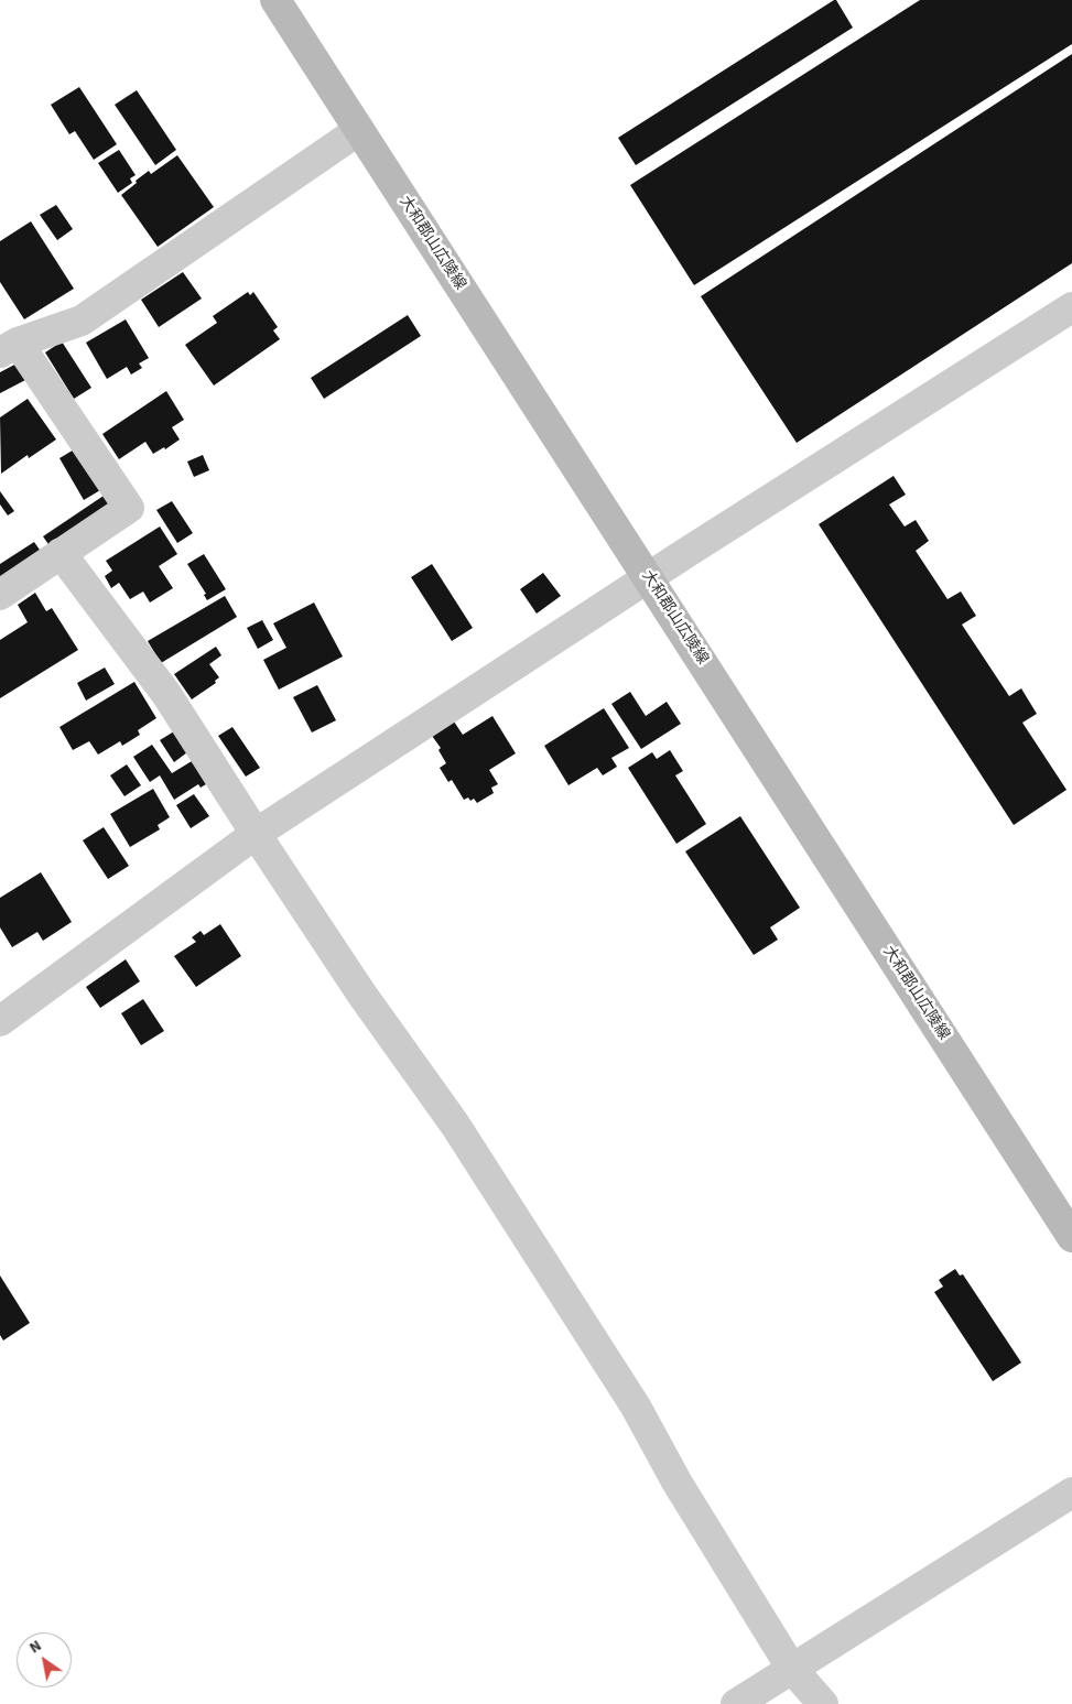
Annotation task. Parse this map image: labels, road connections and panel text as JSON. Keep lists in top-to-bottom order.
{
  "streets": {
    "main road": ["大和郡山広陵線"]
  },
  "north": "top left"
}
